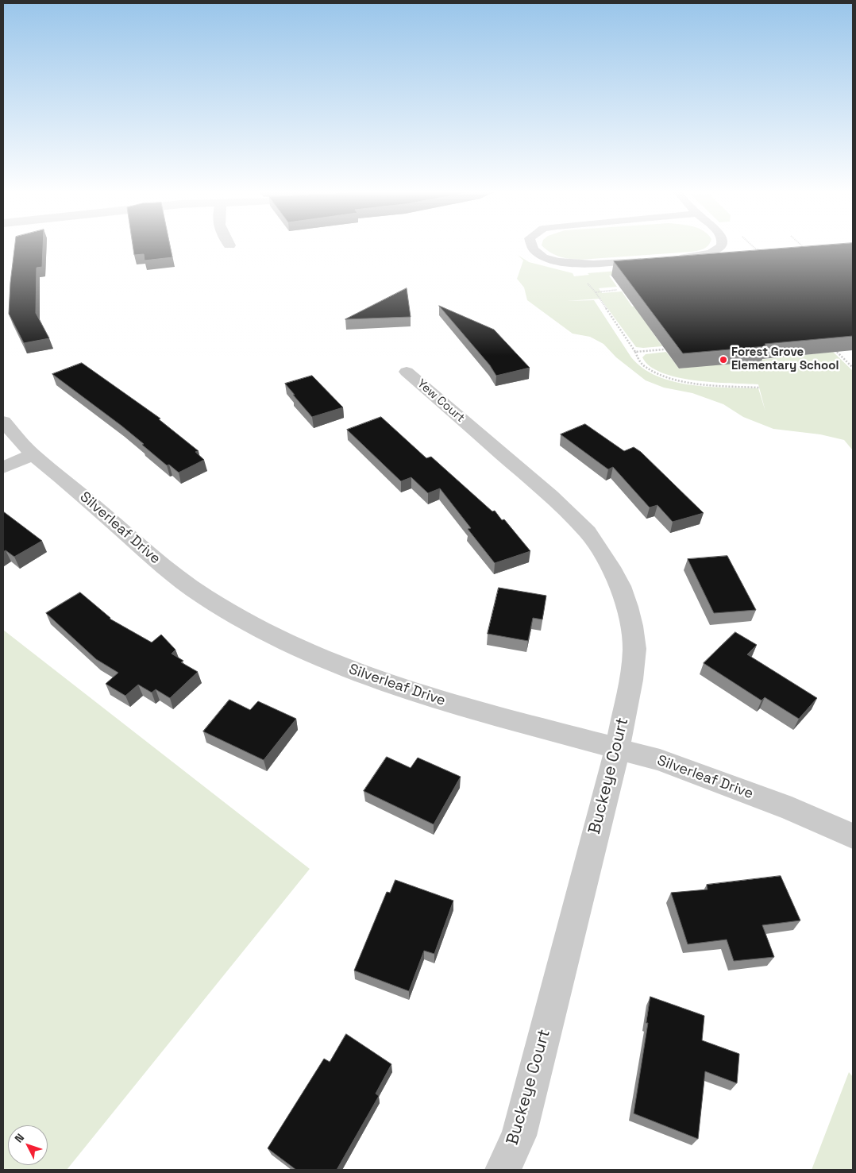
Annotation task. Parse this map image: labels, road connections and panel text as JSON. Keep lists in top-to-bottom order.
{
  "streets": {
    "street": ["Yew Court", "Silverleaf Drive", "Buckeye Court"]
  },
  "crossings": [
    ["Yew Court", "Buckeye Court"],
    ["Silverleaf Drive", "Buckeye Court"]
  ],
  "places": ["Forest Grove Elementary School"],
  "north": "top left"
}
